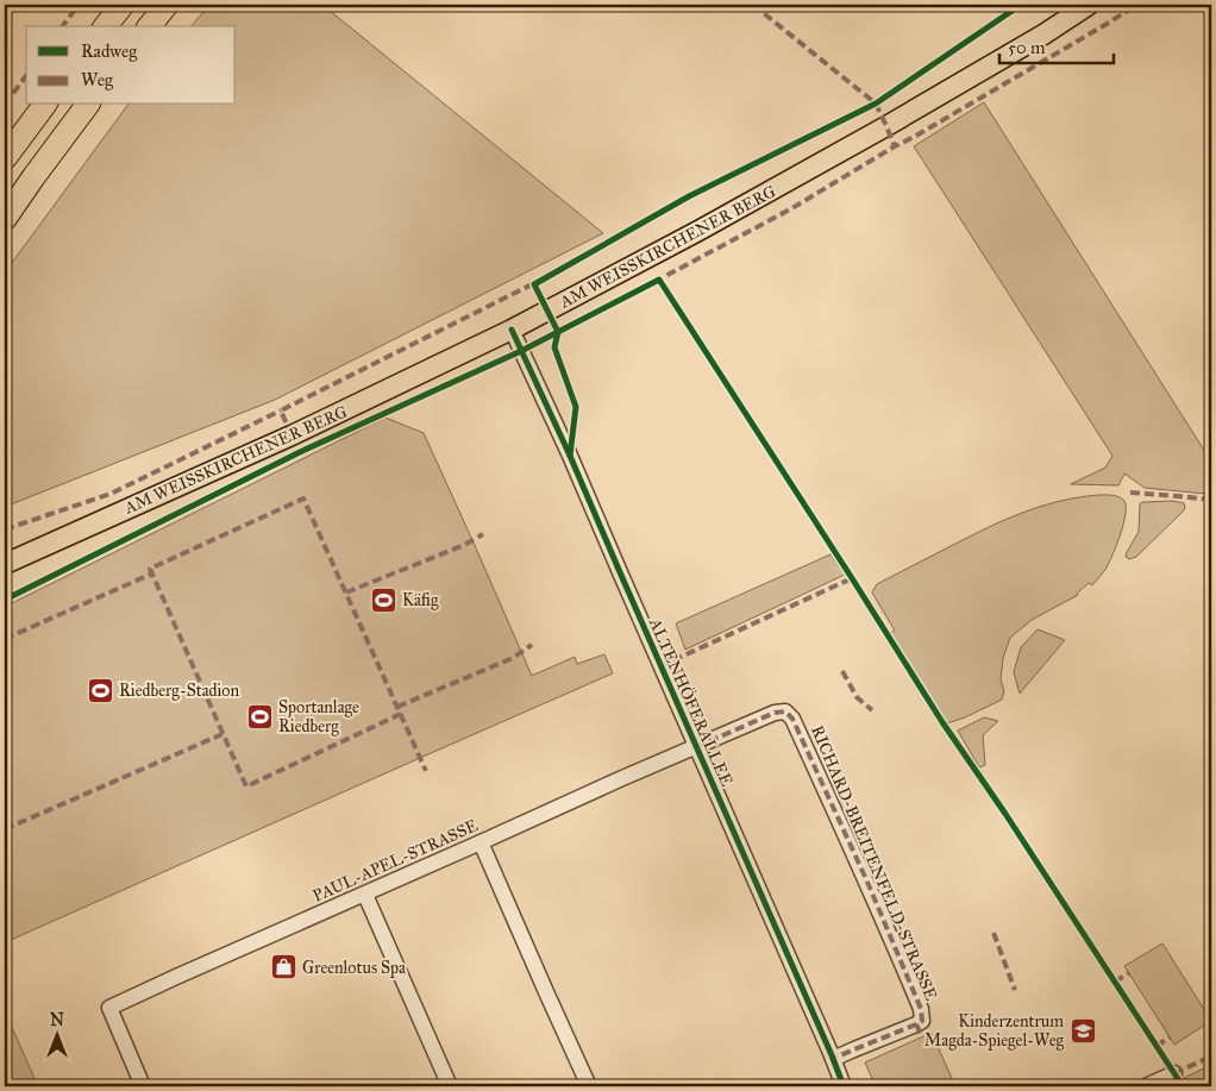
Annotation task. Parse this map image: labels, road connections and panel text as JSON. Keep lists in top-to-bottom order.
{
  "streets": {
    "main road": ["AM WEISSKIRCHENER BERG"],
    "street": ["ALTENHÖFERALLEE", "PAUL-APEL-STRASSE", "RICHARD-BREITENFELD-STRASSE"]
  },
  "crossings": [
    ["AM WEISSKIRCHENER BERG", "ALTENHÖFERALLEE"],
    ["ALTENHÖFERALLEE", "PAUL-APEL-STRASSE"],
    ["ALTENHÖFERALLEE", "RICHARD-BREITENFELD-STRASSE"],
    ["PAUL-APEL-STRASSE", "RICHARD-BREITENFELD-STRASSE"]
  ],
  "places": {
    "sports": ["Käfig", "Riedberg-Stadion", "Sportanlage Riedberg"],
    "shop": ["Greenlotus Spa"],
    "school or university": ["Kinderzentrum Magda-Spiegel-Weg"]
  },
  "legend": ["Radweg", "Weg"],
  "scale_bar": "50 m",
  "north": "top"
}
